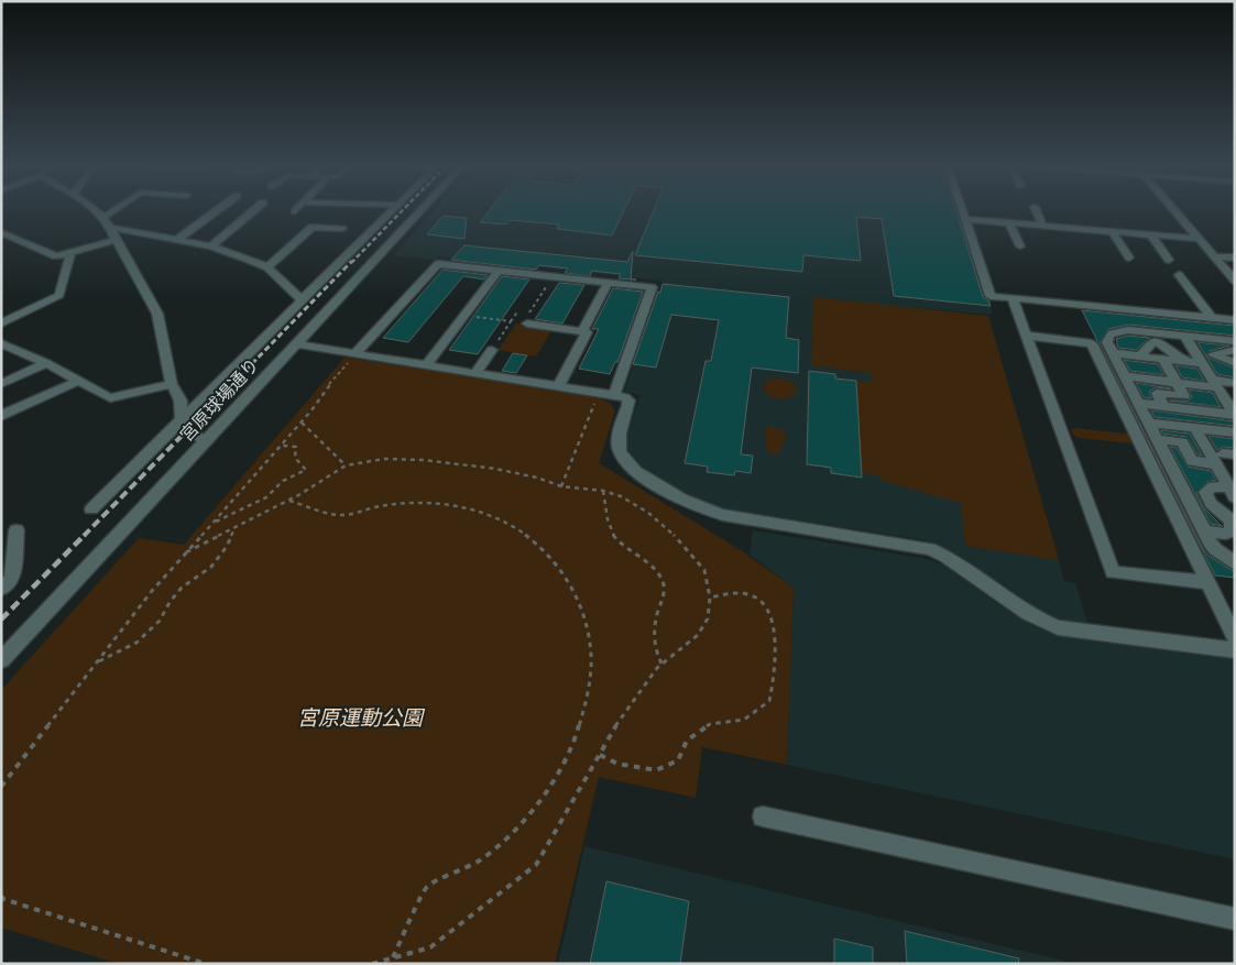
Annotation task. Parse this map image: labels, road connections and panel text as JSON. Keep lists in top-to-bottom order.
{
  "streets": {
    "street": ["宮原球場通り"]
  },
  "parks": ["宮原運動公園"]
}
